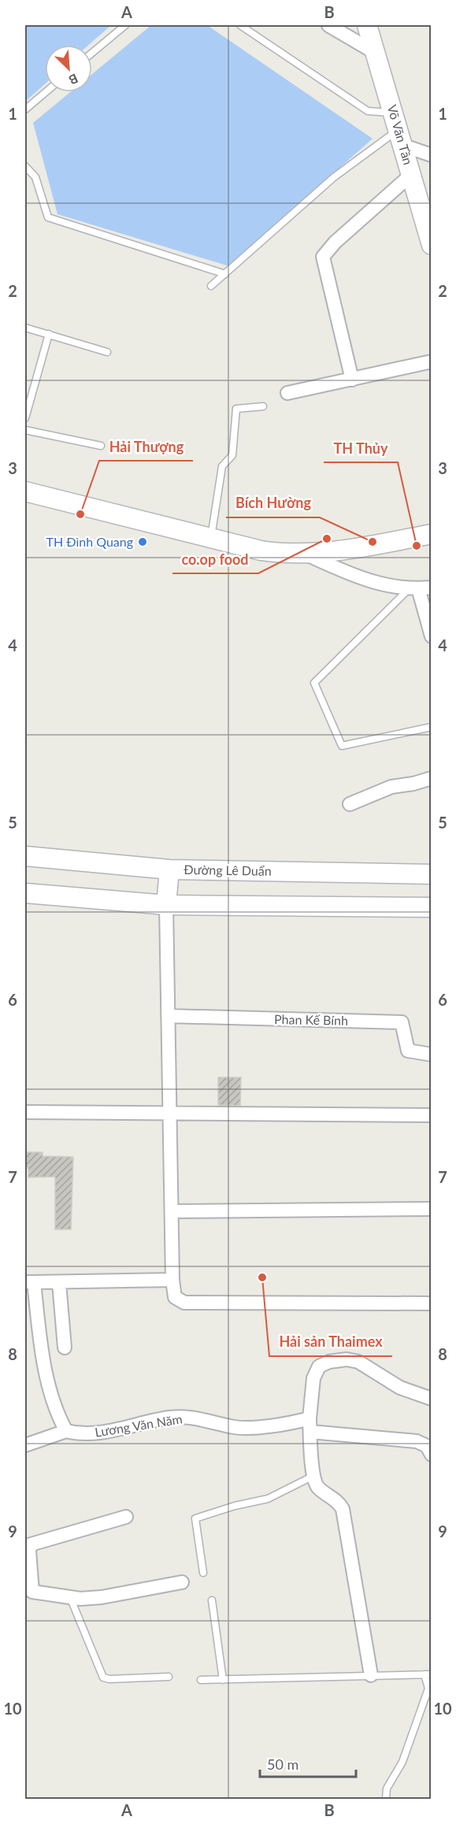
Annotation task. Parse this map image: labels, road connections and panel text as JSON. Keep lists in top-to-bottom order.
{
  "streets": {
    "main road": ["Võ Văn Tần", "Đường Lê Duẩn"],
    "street": ["Phan Kế Bính", "Lương Văn Năm"]
  },
  "places": [
    "Hải Thượng",
    "co.op food",
    "TH Đình Quang",
    "Bích Hường",
    "TH Thủy",
    "Hải sản Thaimex"
  ],
  "scale_bar": "50 m",
  "north": "bottom right",
  "grid": {
    "columns": ["A", "B"],
    "rows": [
      "1",
      "2",
      "3",
      "4",
      "5",
      "6",
      "7",
      "8",
      "9",
      "10"
    ]
  }
}
